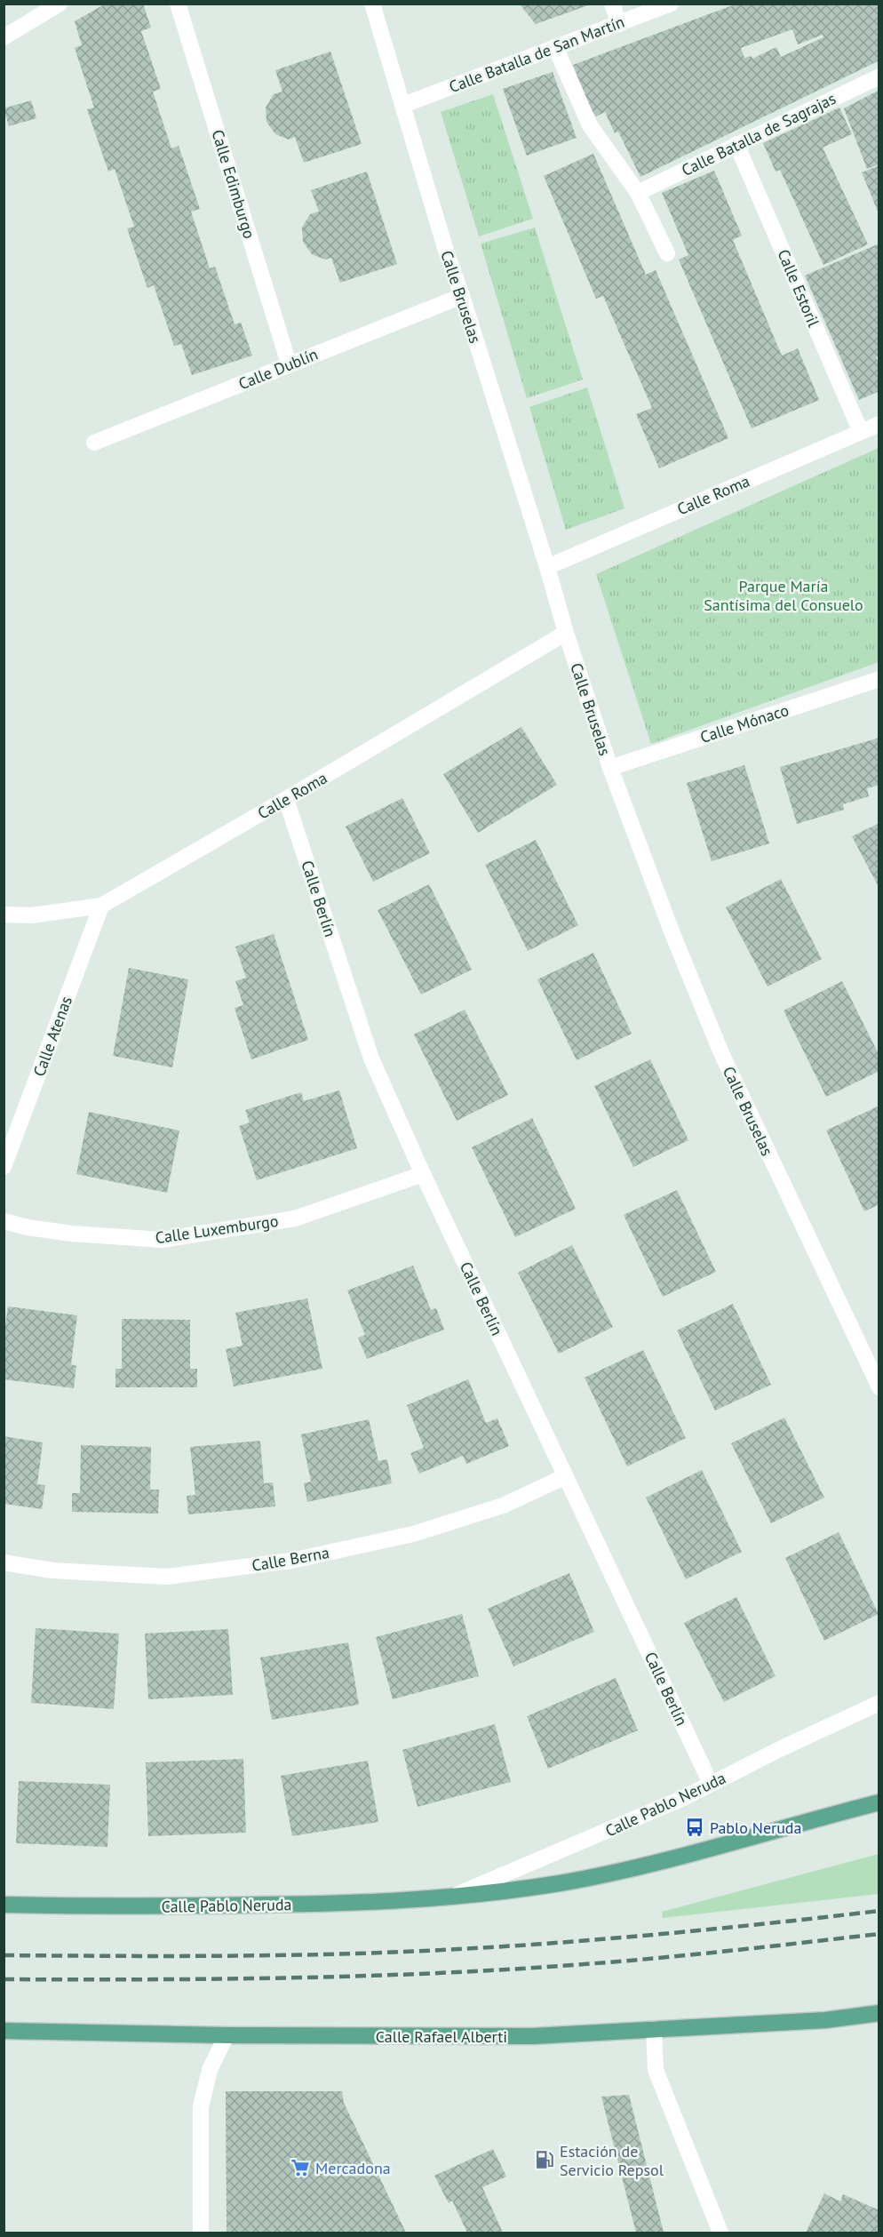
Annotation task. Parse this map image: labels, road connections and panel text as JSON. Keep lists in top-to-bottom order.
{
  "streets": {
    "main road": ["Calle Pablo Neruda", "Calle Rafael Alberti"],
    "street": [
      "Calle Batalla de San Martín",
      "Calle Batalla de Sagrajas",
      "Calle Edimburgo",
      "Calle Estoril",
      "Calle Bruselas",
      "Calle Dublín",
      "Calle Roma",
      "Calle Mónaco",
      "Calle Berlín",
      "Calle Atenas",
      "Calle Luxemburgo",
      "Calle Berna"
    ]
  },
  "crossings": [
    ["Calle Batalla de San Martín", "Calle Bruselas"],
    ["Calle Batalla de Sagrajas", "Calle Estoril"],
    ["Calle Edimburgo", "Calle Dublín"],
    ["Calle Estoril", "Calle Roma"],
    ["Calle Bruselas", "Calle Dublín"],
    ["Calle Bruselas", "Calle Roma"],
    ["Calle Bruselas", "Calle Mónaco"],
    ["Calle Roma", "Calle Berlín"],
    ["Calle Roma", "Calle Atenas"],
    ["Calle Berlín", "Calle Luxemburgo"],
    ["Calle Berlín", "Calle Berna"],
    ["Calle Berlín", "Calle Pablo Neruda"]
  ],
  "parks": ["Parque María Santísima del Consuelo"],
  "places": {
    "bus stop": ["Pablo Neruda"],
    "fuel station": ["Estación de Servicio Repsol"],
    "supermarket": ["Mercadona"]
  }
}
